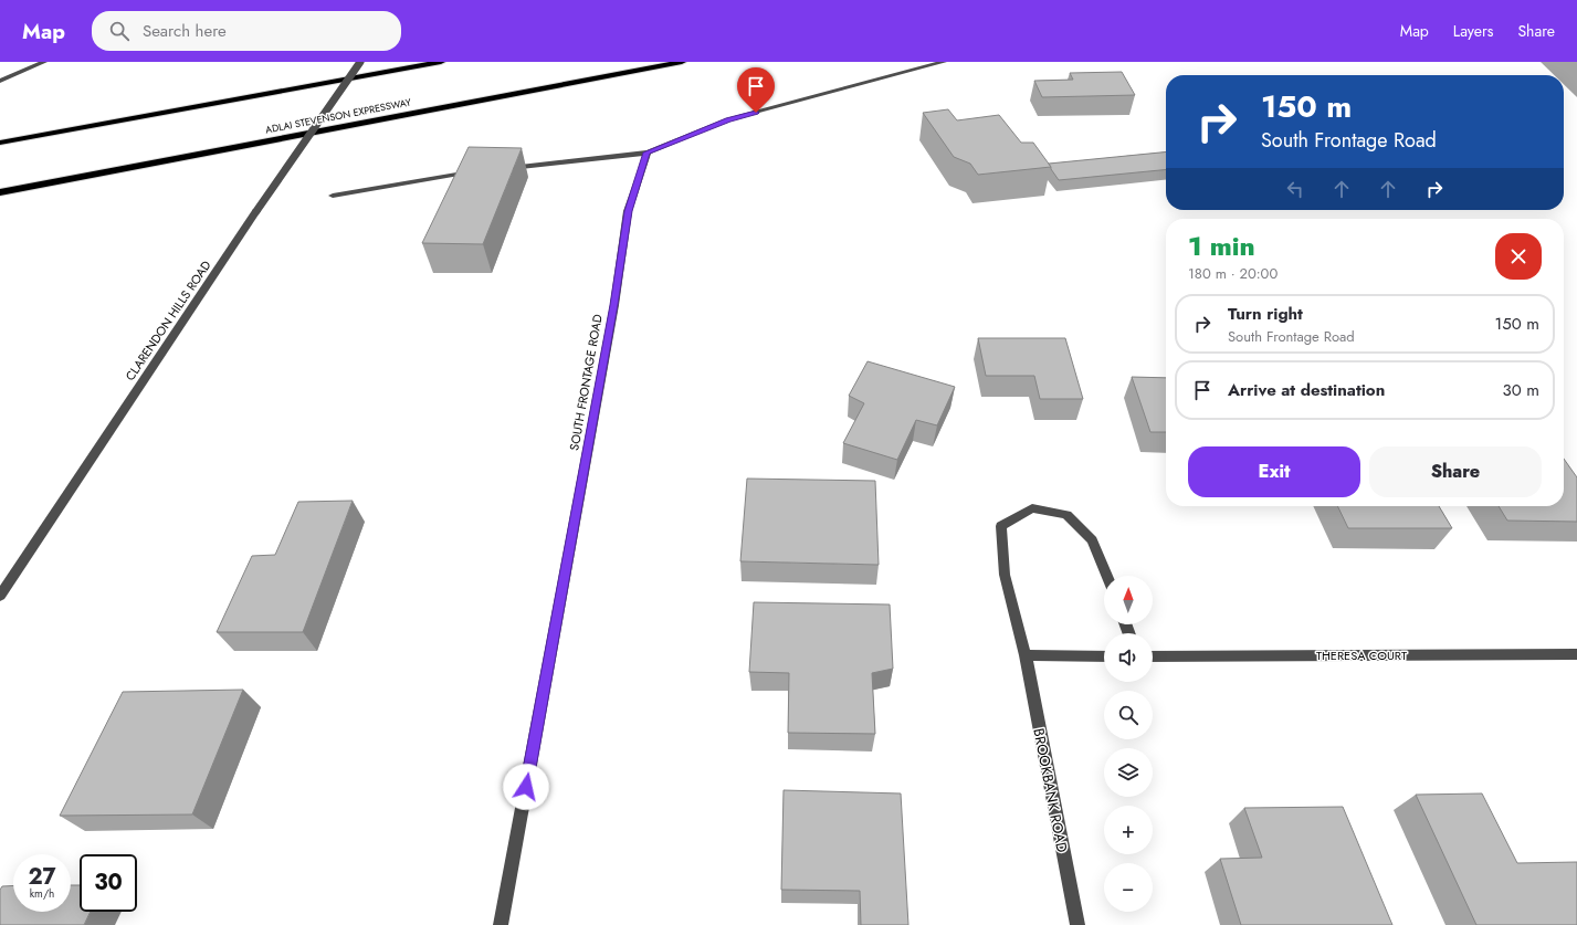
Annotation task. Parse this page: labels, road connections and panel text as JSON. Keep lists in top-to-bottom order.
{
  "streets": {
    "highway": ["ADLAI STEVENSON EXPRESSWAY"],
    "street": [
      "CLARENDON HILLS ROAD",
      "SOUTH FRONTAGE ROAD",
      "THERESA COURT",
      "BROOKBANK ROAD"
    ]
  },
  "north": "top",
  "page": {
    "header": "Map",
    "search": "Search here",
    "nav": ["Map", "Layers", "Share"],
    "turn": ["150 m", "South Frontage Road"],
    "heading": ["1 min", "180 m · 20:00"],
    "list": [
      {
        "name": "Turn right",
        "note": "South Frontage Road",
        "value": "150 m"
      },
      {
        "name": "Arrive at destination",
        "value": "30 m"
      }
    ],
    "buttons": ["Exit", "Share"],
    "map_buttons": ["+", "−"],
    "speed": "27 km/h",
    "limit": "30"
  }
}
